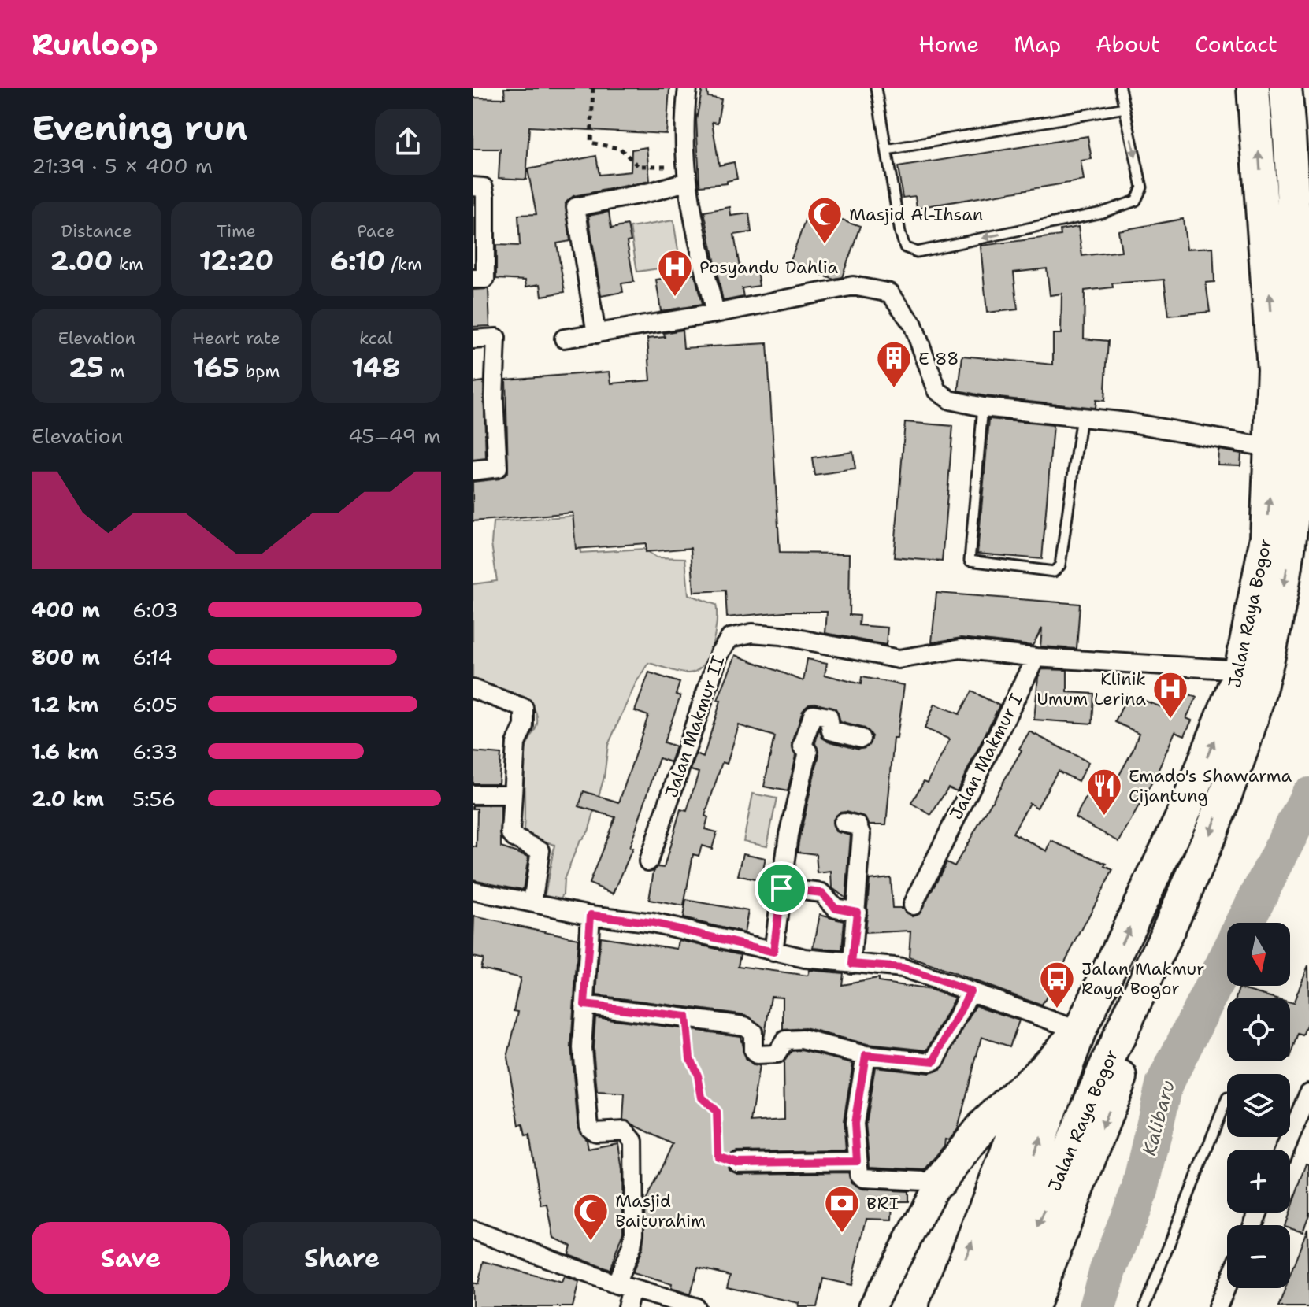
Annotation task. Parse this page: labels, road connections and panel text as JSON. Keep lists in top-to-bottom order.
{
  "streets": {
    "highway": ["Jalan Raya Bogor"],
    "street": ["Jalan Makmur II", "Jalan Makmur I"]
  },
  "crossings": [
    ["Jalan Makmur II", "Jalan Makmur I"]
  ],
  "water": ["Kalibaru"],
  "places": {
    "mosque": ["Masjid Al-Ihsan", "Masjid Baiturahim"],
    "hospital": ["Posyandu Dahlia", "Klinik Umum Lerina"],
    "building": ["E 88"],
    "restaurant": ["Emado's Shawarma Cijantung"],
    "bus stop": ["Jalan Makmur Raya Bogor"],
    "bank": ["BRI"]
  },
  "north": "bottom",
  "page": {
    "header": "Runloop",
    "nav": [
      "Home",
      "Map",
      "About",
      "Contact"
    ],
    "heading": ["Evening run", "21:39 · 5 × 400 m"],
    "stats": [
      ["Distance", "2.00 km"],
      ["Time", "12:20"],
      ["Pace", "6:10 /km"],
      ["Elevation", "25 m"],
      ["Heart rate", "165 bpm"],
      ["kcal", "148"]
    ],
    "chart": ["Elevation", "45–49 m"],
    "list": [
      {
        "name": "400 m",
        "note": "6:03"
      },
      {
        "name": "800 m",
        "note": "6:14"
      },
      {
        "name": "1.2 km",
        "note": "6:05"
      },
      {
        "name": "1.6 km",
        "note": "6:33"
      },
      {
        "name": "2.0 km",
        "note": "5:56"
      }
    ],
    "map_buttons": ["+", "−"],
    "buttons": ["Save", "Share"]
  }
}
